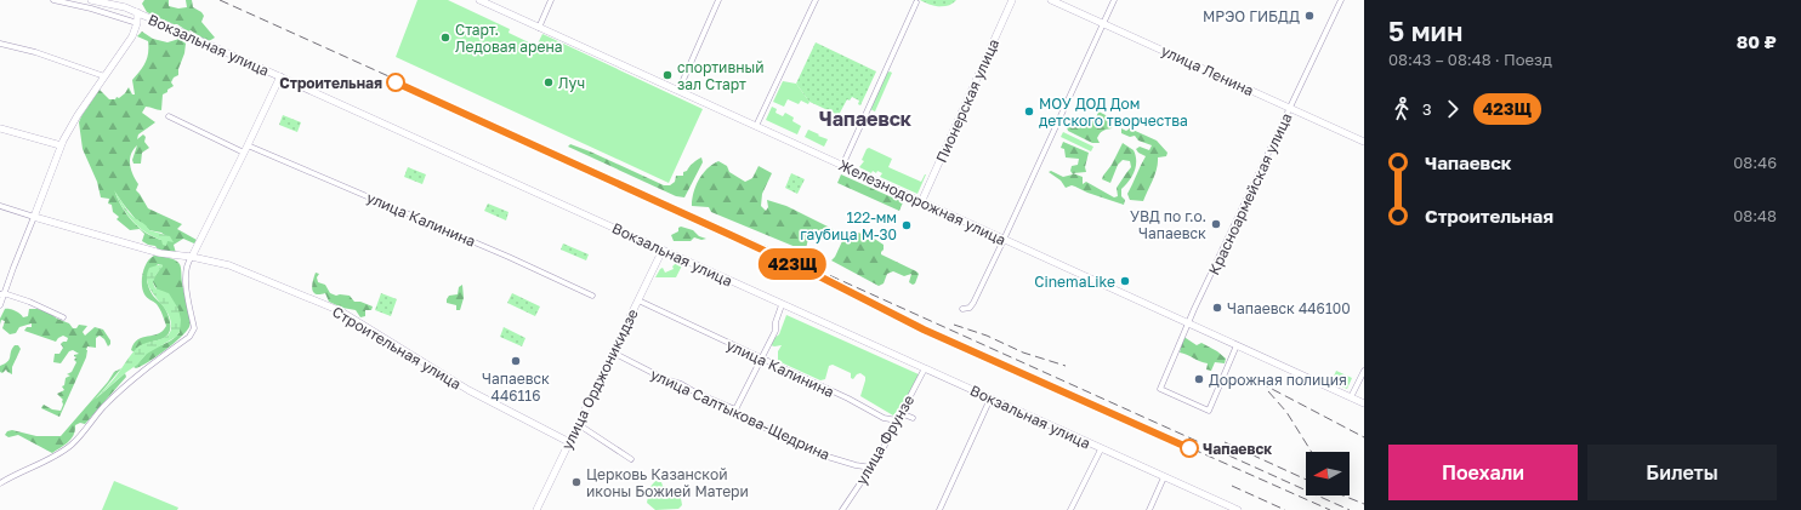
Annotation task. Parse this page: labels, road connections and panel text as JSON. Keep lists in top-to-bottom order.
{
  "streets": {
    "street": [
      "Вокзальная улица",
      "улица Ленина",
      "Пионерская улица",
      "Красноармейская улица",
      "Железнодорожная улица",
      "улица Калинина",
      "Строительная улица",
      "улица Орджоникидзе",
      "улица Салтыкова-Щедрина",
      "улица Фрунзе"
    ]
  },
  "crossings": [
    ["Вокзальная улица", "улица Орджоникидзе"],
    ["Вокзальная улица", "улица Фрунзе"],
    ["улица Ленина", "Красноармейская улица"],
    ["Пионерская улица", "Железнодорожная улица"],
    ["Красноармейская улица", "Железнодорожная улица"],
    ["улица Калинина", "улица Орджоникидзе"],
    ["улица Калинина", "улица Фрунзе"],
    ["Строительная улица", "улица Орджоникидзе"],
    ["улица Орджоникидзе", "улица Салтыкова-Щедрина"],
    ["улица Салтыкова-Щедрина", "улица Фрунзе"]
  ],
  "districts": ["Чапаевск"],
  "places": [
    "МРЭО ГИБДД",
    "Старт. Ледовая арена",
    "спортивный зал Старт",
    "Строительная",
    "Луч",
    "МОУ ДОД Дом детского творчества",
    "УВД по г.о. Чапаевск",
    "122-мм гаубица М-30",
    "CinemaLike",
    "Чапаевск 446100",
    "Чапаевск 446116",
    "Дорожная полиция",
    "Чапаевск",
    "Церковь Казанской иконы Божией Матери"
  ],
  "north": "left",
  "page": {
    "on_map": "423Щ",
    "heading": ["5 мин", "08:43 – 08:48 · Поезд", "80 ₽"],
    "legs": ["3", "423Щ"],
    "list": [
      {
        "name": "Чапаевск",
        "value": "08:46"
      },
      {
        "name": "Строительная",
        "value": "08:48"
      }
    ],
    "buttons": ["Поехали", "Билеты"]
  }
}
